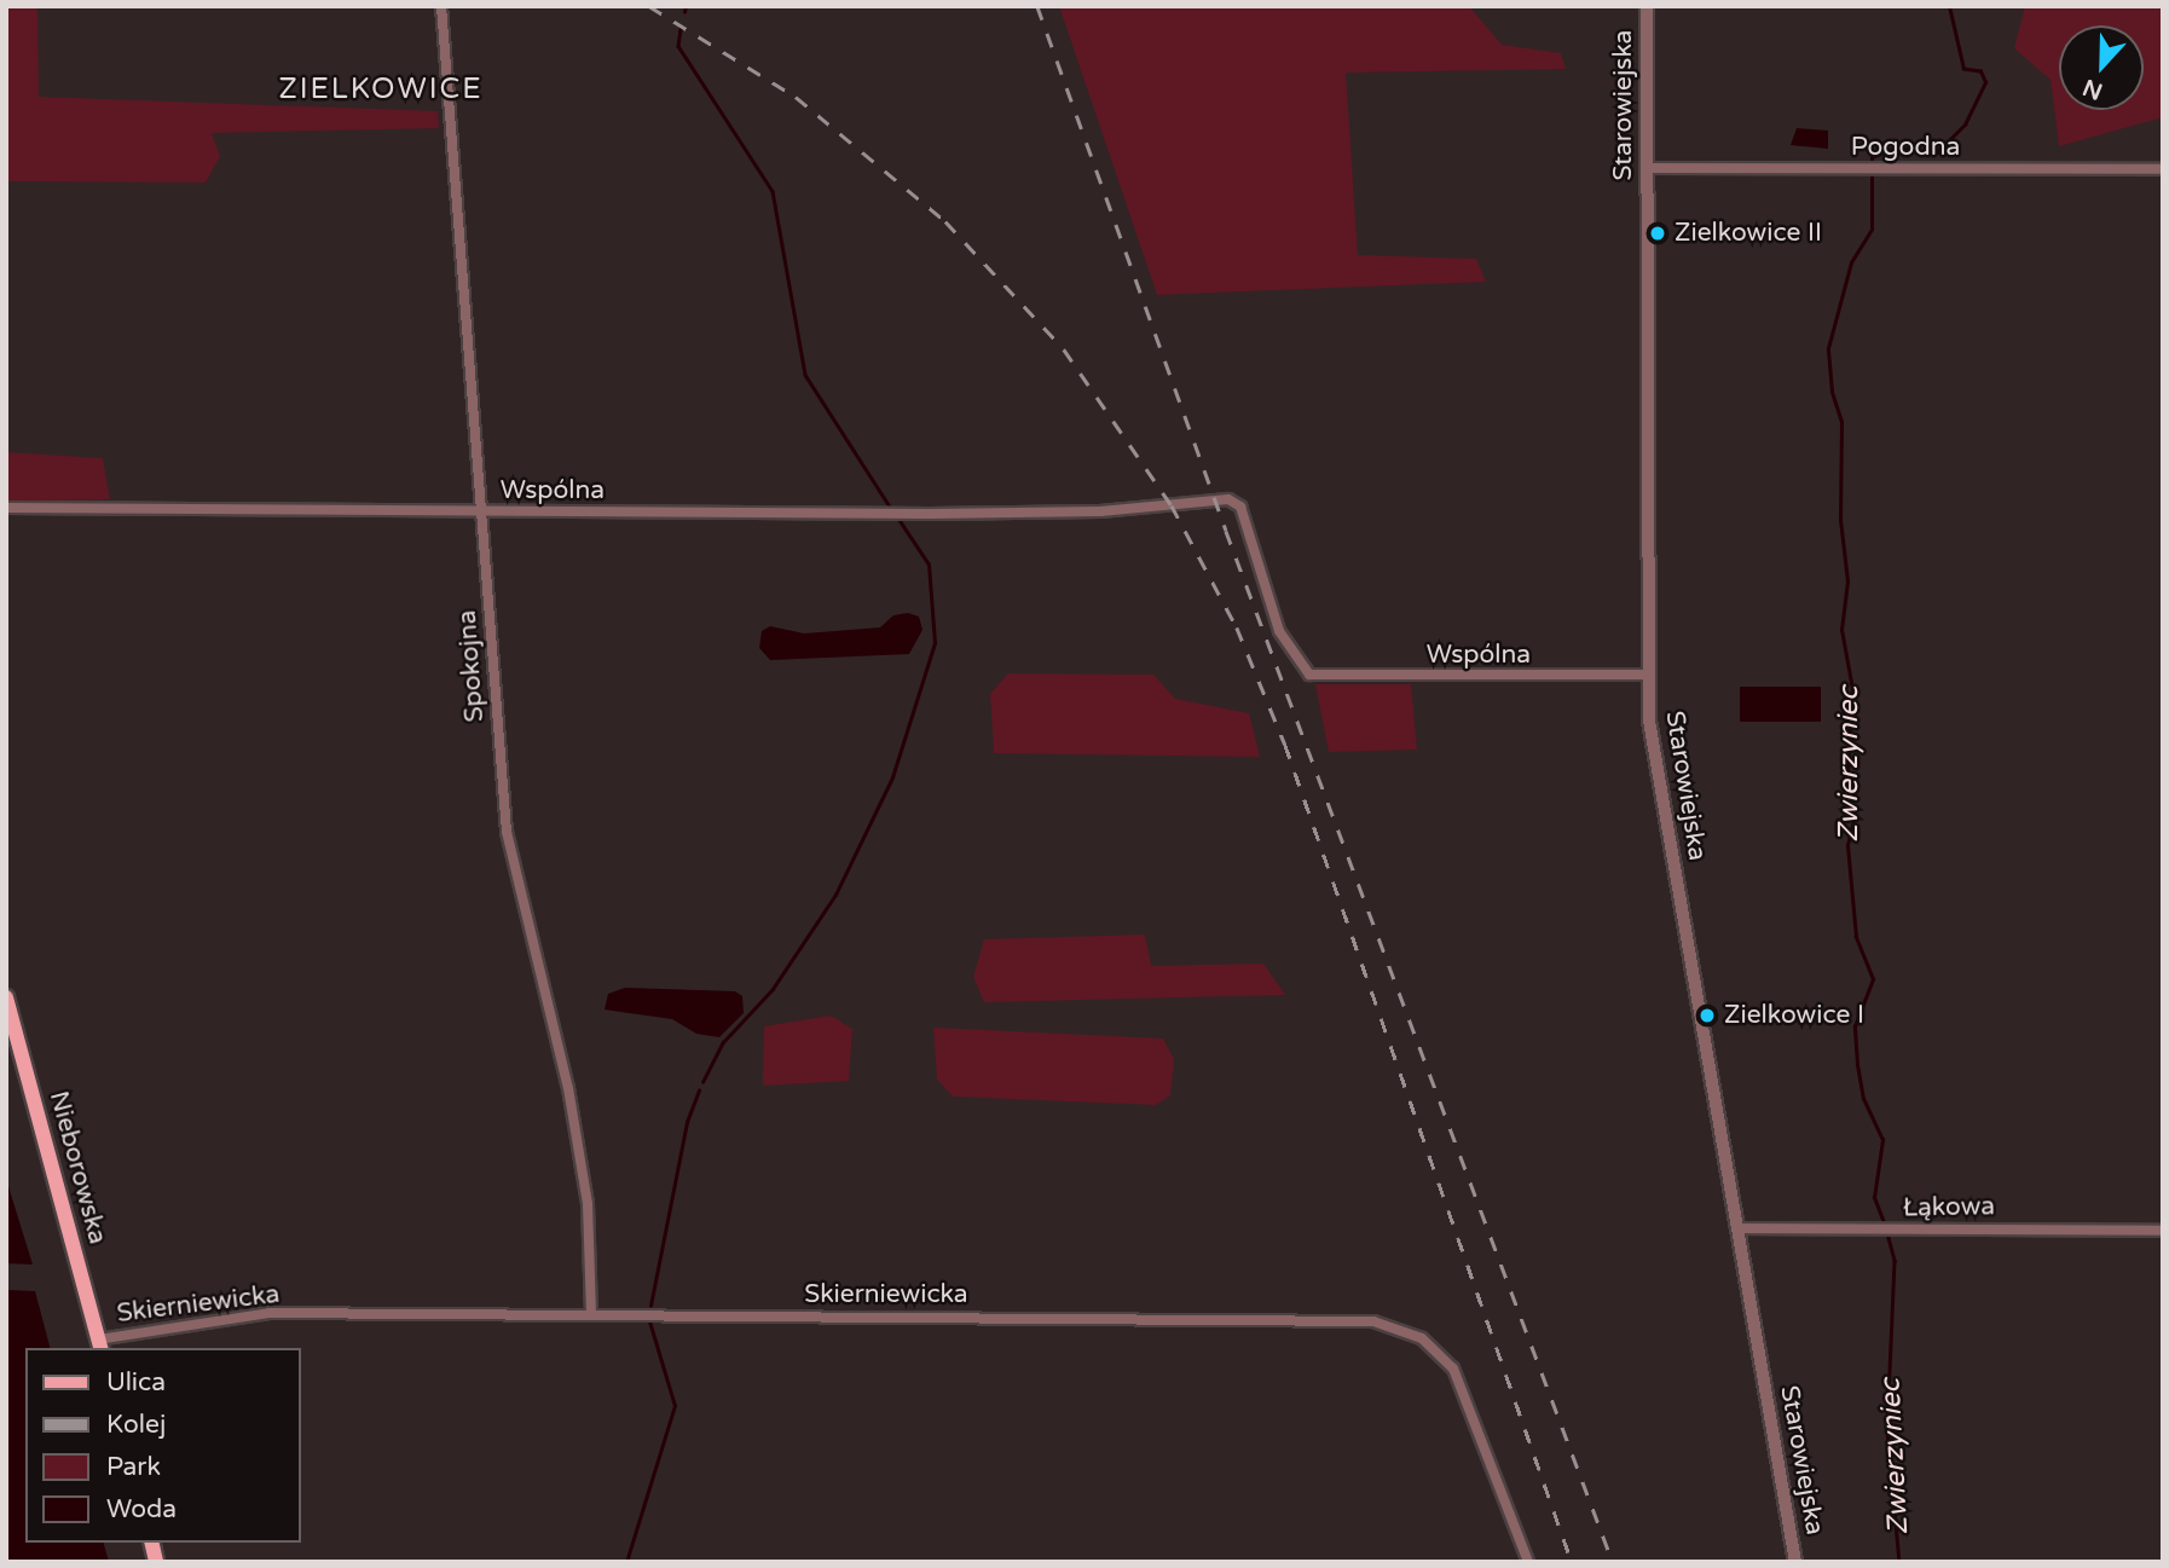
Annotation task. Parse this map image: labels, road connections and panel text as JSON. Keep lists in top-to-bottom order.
{
  "streets": {
    "main road": ["Nieborowska"],
    "street": [
      "Starowiejska",
      "Pogodna",
      "Wspólna",
      "Spokojna",
      "Łąkowa",
      "Skierniewicka"
    ]
  },
  "crossings": [
    ["Starowiejska", "Pogodna"],
    ["Starowiejska", "Wspólna"],
    ["Starowiejska", "Łąkowa"],
    ["Wspólna", "Spokojna"],
    ["Spokojna", "Skierniewicka"],
    ["Nieborowska", "Skierniewicka"]
  ],
  "districts": ["ZIELKOWICE"],
  "water": ["Zwierzyniec"],
  "places": ["Zielkowice II", "Zielkowice I"],
  "legend": [
    "Ulica",
    "Kolej",
    "Park",
    "Woda"
  ],
  "north": "bottom"
}
